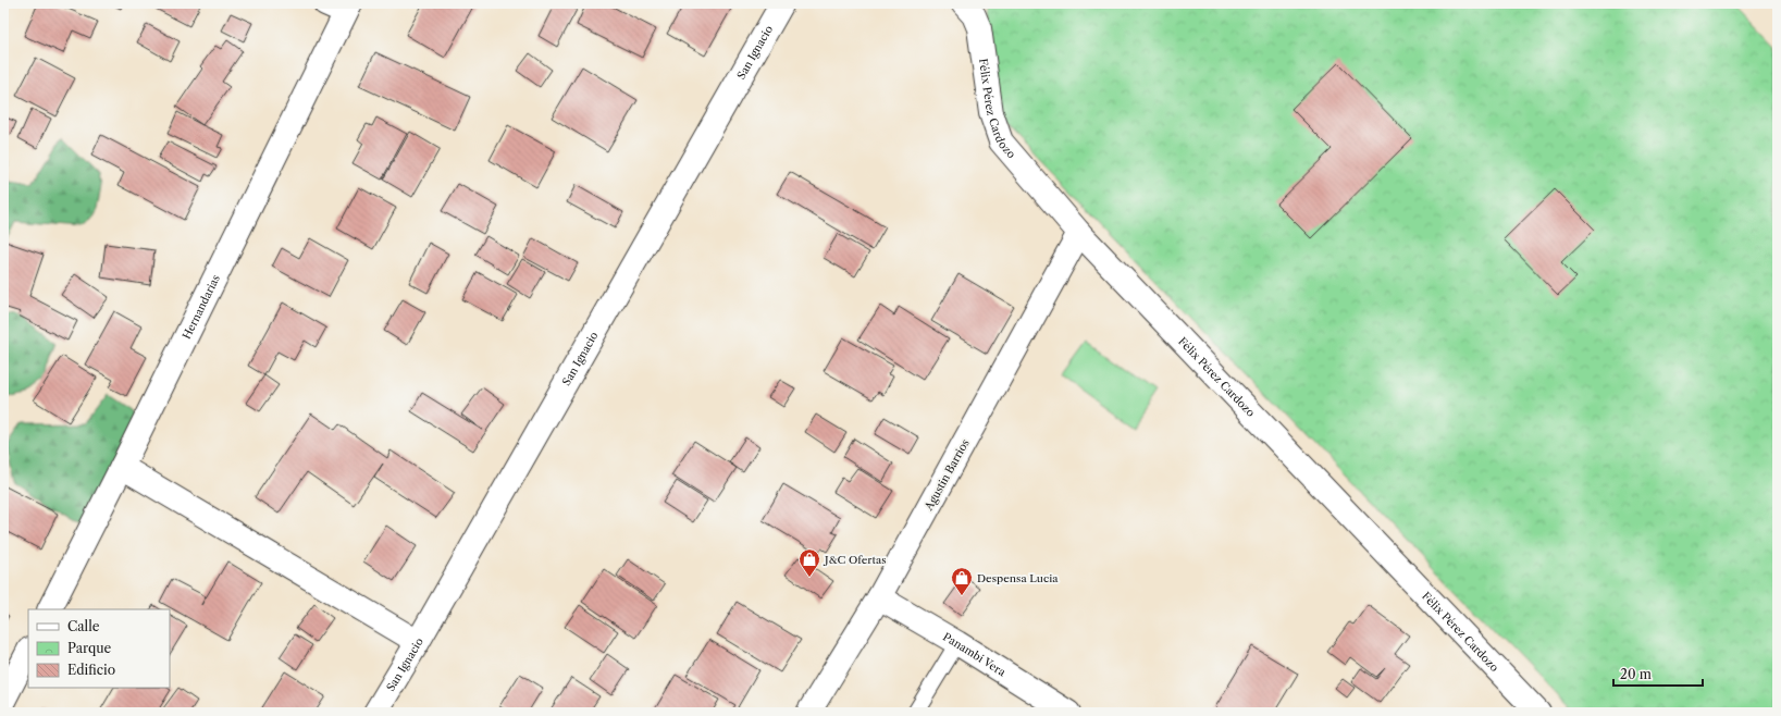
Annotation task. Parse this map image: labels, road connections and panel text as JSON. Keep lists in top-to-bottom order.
{
  "streets": {
    "street": [
      "San Ignacio",
      "Félix Pérez Cardozo",
      "Hernandarias",
      "Agustin Barrios",
      "Panambi Vera"
    ]
  },
  "crossings": [
    ["Félix Pérez Cardozo", "Agustin Barrios"],
    ["Agustin Barrios", "Panambi Vera"]
  ],
  "places": {
    "shop": ["J&C Ofertas", "Despensa Lucia"]
  },
  "legend": ["Calle", "Parque", "Edificio"],
  "scale_bar": "20 m"
}
